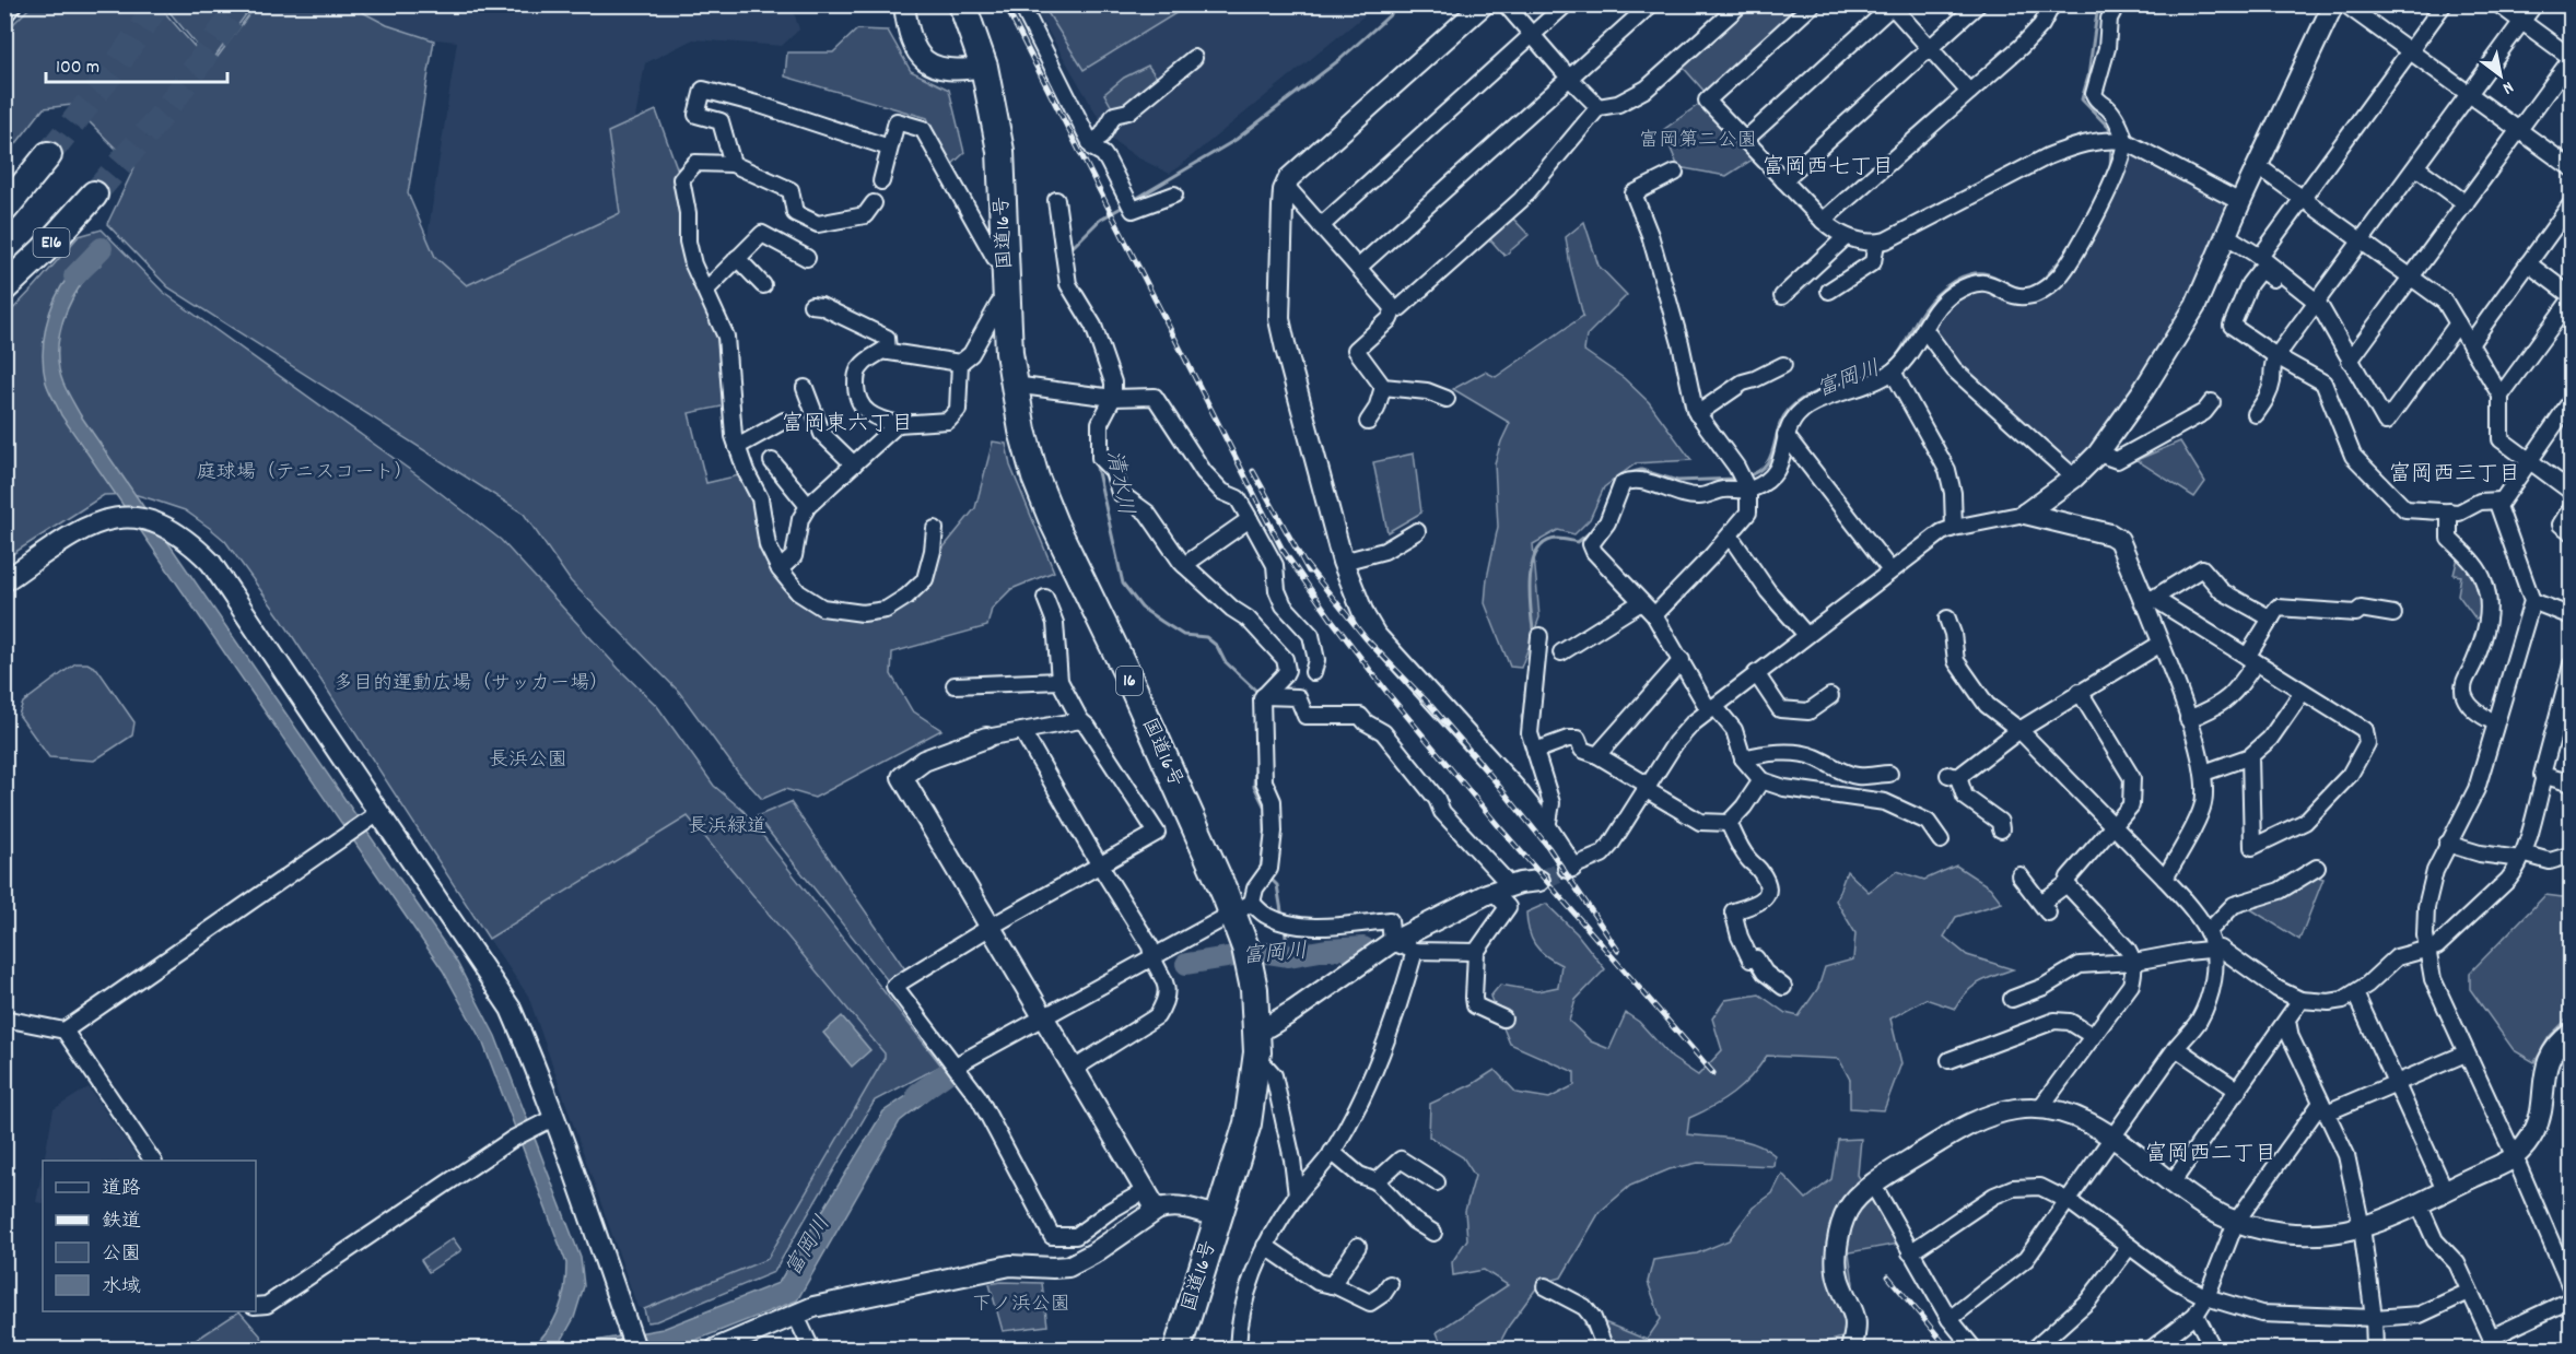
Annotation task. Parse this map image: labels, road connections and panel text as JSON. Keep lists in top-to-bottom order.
{
  "streets": {
    "highway": ["国道16号", "E16", "16"]
  },
  "districts": [
    "富岡西七丁目",
    "富岡東六丁目",
    "富岡西三丁目",
    "富岡西二丁目"
  ],
  "water": ["富岡川", "清水川"],
  "parks": [
    "富岡第二公園",
    "庭球場（テニスコート）",
    "多目的運動広場（サッカー場）",
    "長浜公園",
    "長浜緑道",
    "下ノ浜公園"
  ],
  "legend": [
    "道路",
    "鉄道",
    "公園",
    "水域"
  ],
  "scale_bar": "100 m",
  "north": "bottom right"
}
